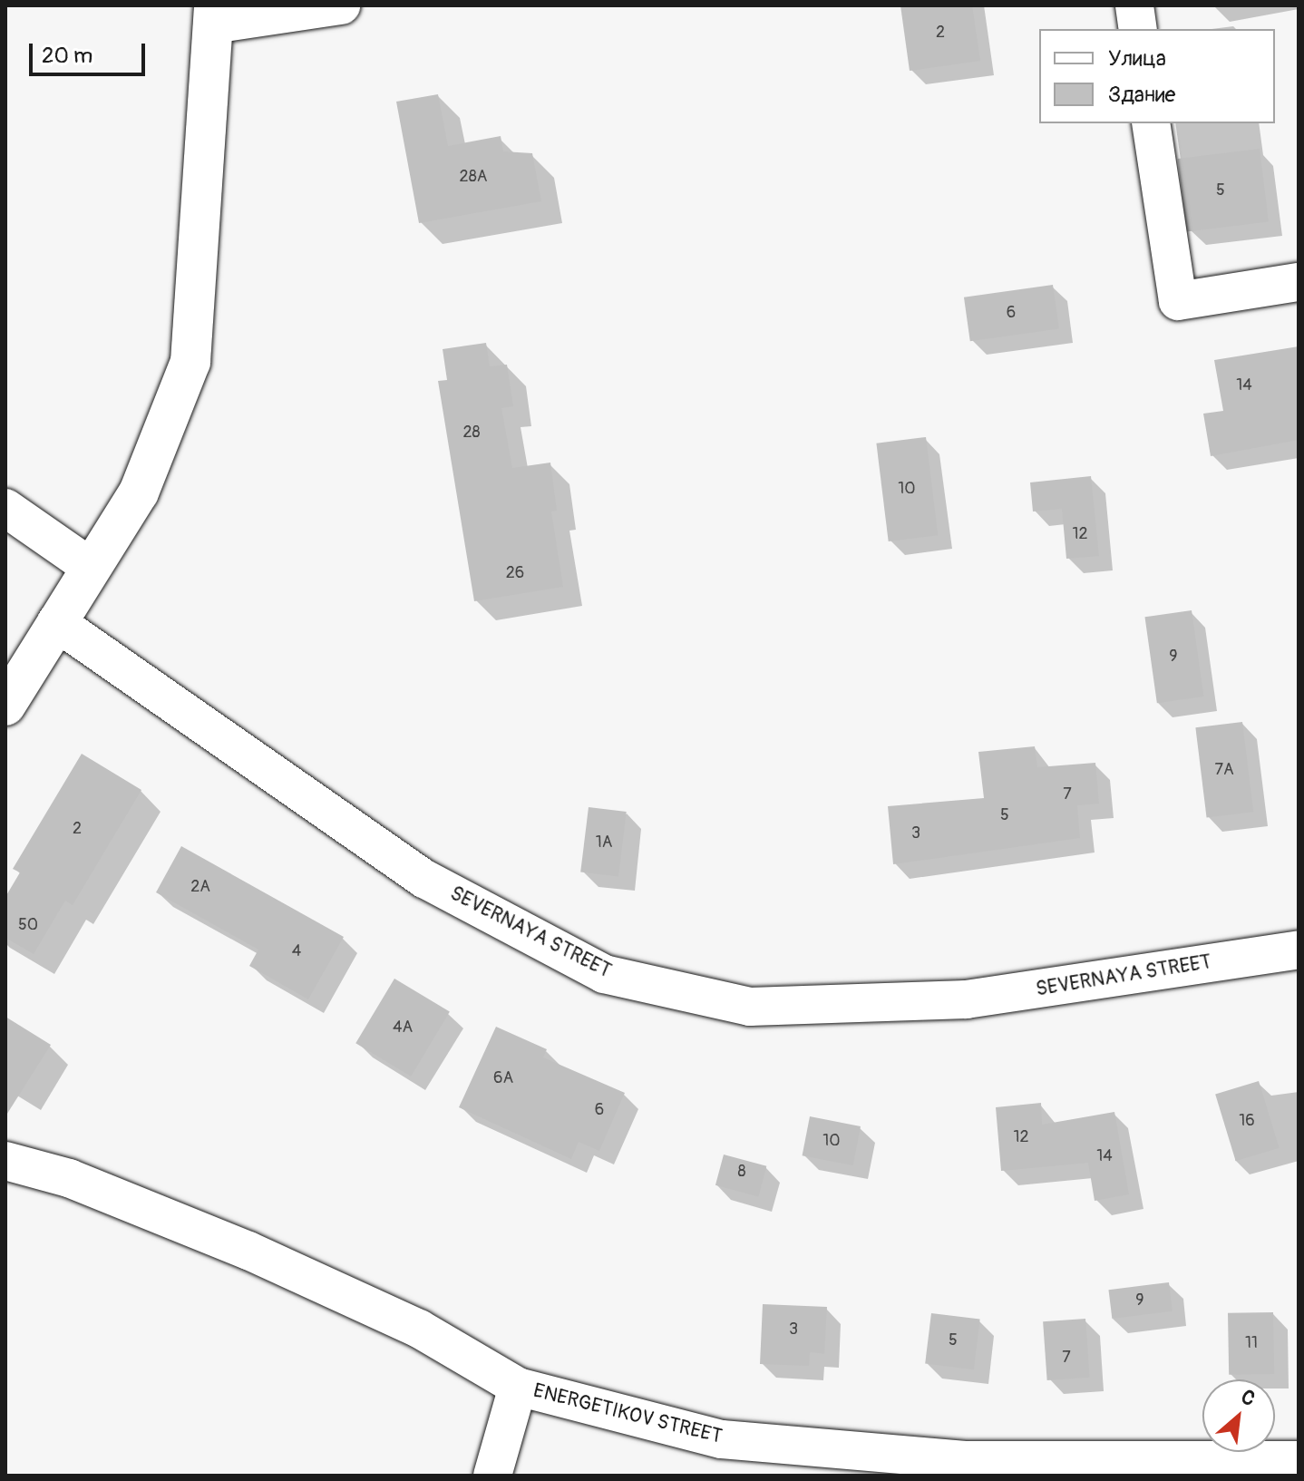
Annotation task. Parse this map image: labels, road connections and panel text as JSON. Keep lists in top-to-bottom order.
{
  "streets": {
    "street": ["SEVERNAYA STREET", "ENERGETIKOV STREET"]
  },
  "house_numbers": [
    "2",
    "28А",
    "5",
    "6",
    "14",
    "28",
    "10",
    "12",
    "26",
    "9",
    "7А",
    "7",
    "5",
    "2",
    "3",
    "1А",
    "2А",
    "50",
    "4",
    "4А",
    "6А",
    "6",
    "16",
    "12",
    "10",
    "14",
    "8",
    "9",
    "3",
    "5",
    "11",
    "7"
  ],
  "legend": ["Улица", "Здание"],
  "scale_bar": "20 m",
  "north": "top right"
}
